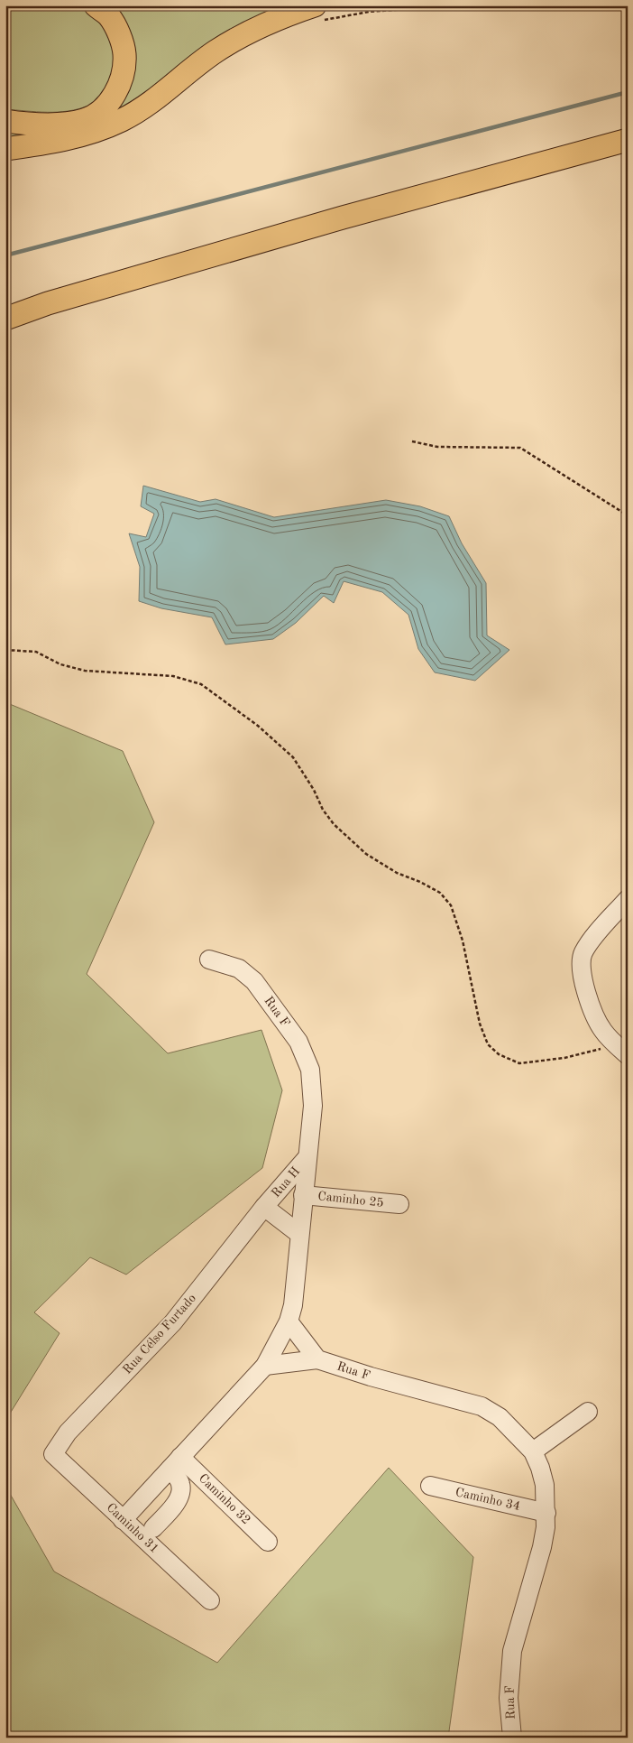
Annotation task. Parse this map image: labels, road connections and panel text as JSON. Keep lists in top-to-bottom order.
{
  "streets": {
    "street": [
      "Rua F",
      "Rua H",
      "Caminho 25",
      "Rua Célso Furtado",
      "Caminho 32",
      "Caminho 34",
      "Caminho 31"
    ]
  },
  "crossings": [
    ["Rua F", "Rua H"],
    ["Rua F", "Caminho 25"],
    ["Rua F", "Caminho 32"],
    ["Rua F", "Caminho 34"],
    ["Rua F", "Caminho 31"],
    ["Rua H", "Rua Célso Furtado"],
    ["Rua Célso Furtado", "Caminho 31"]
  ]
}
